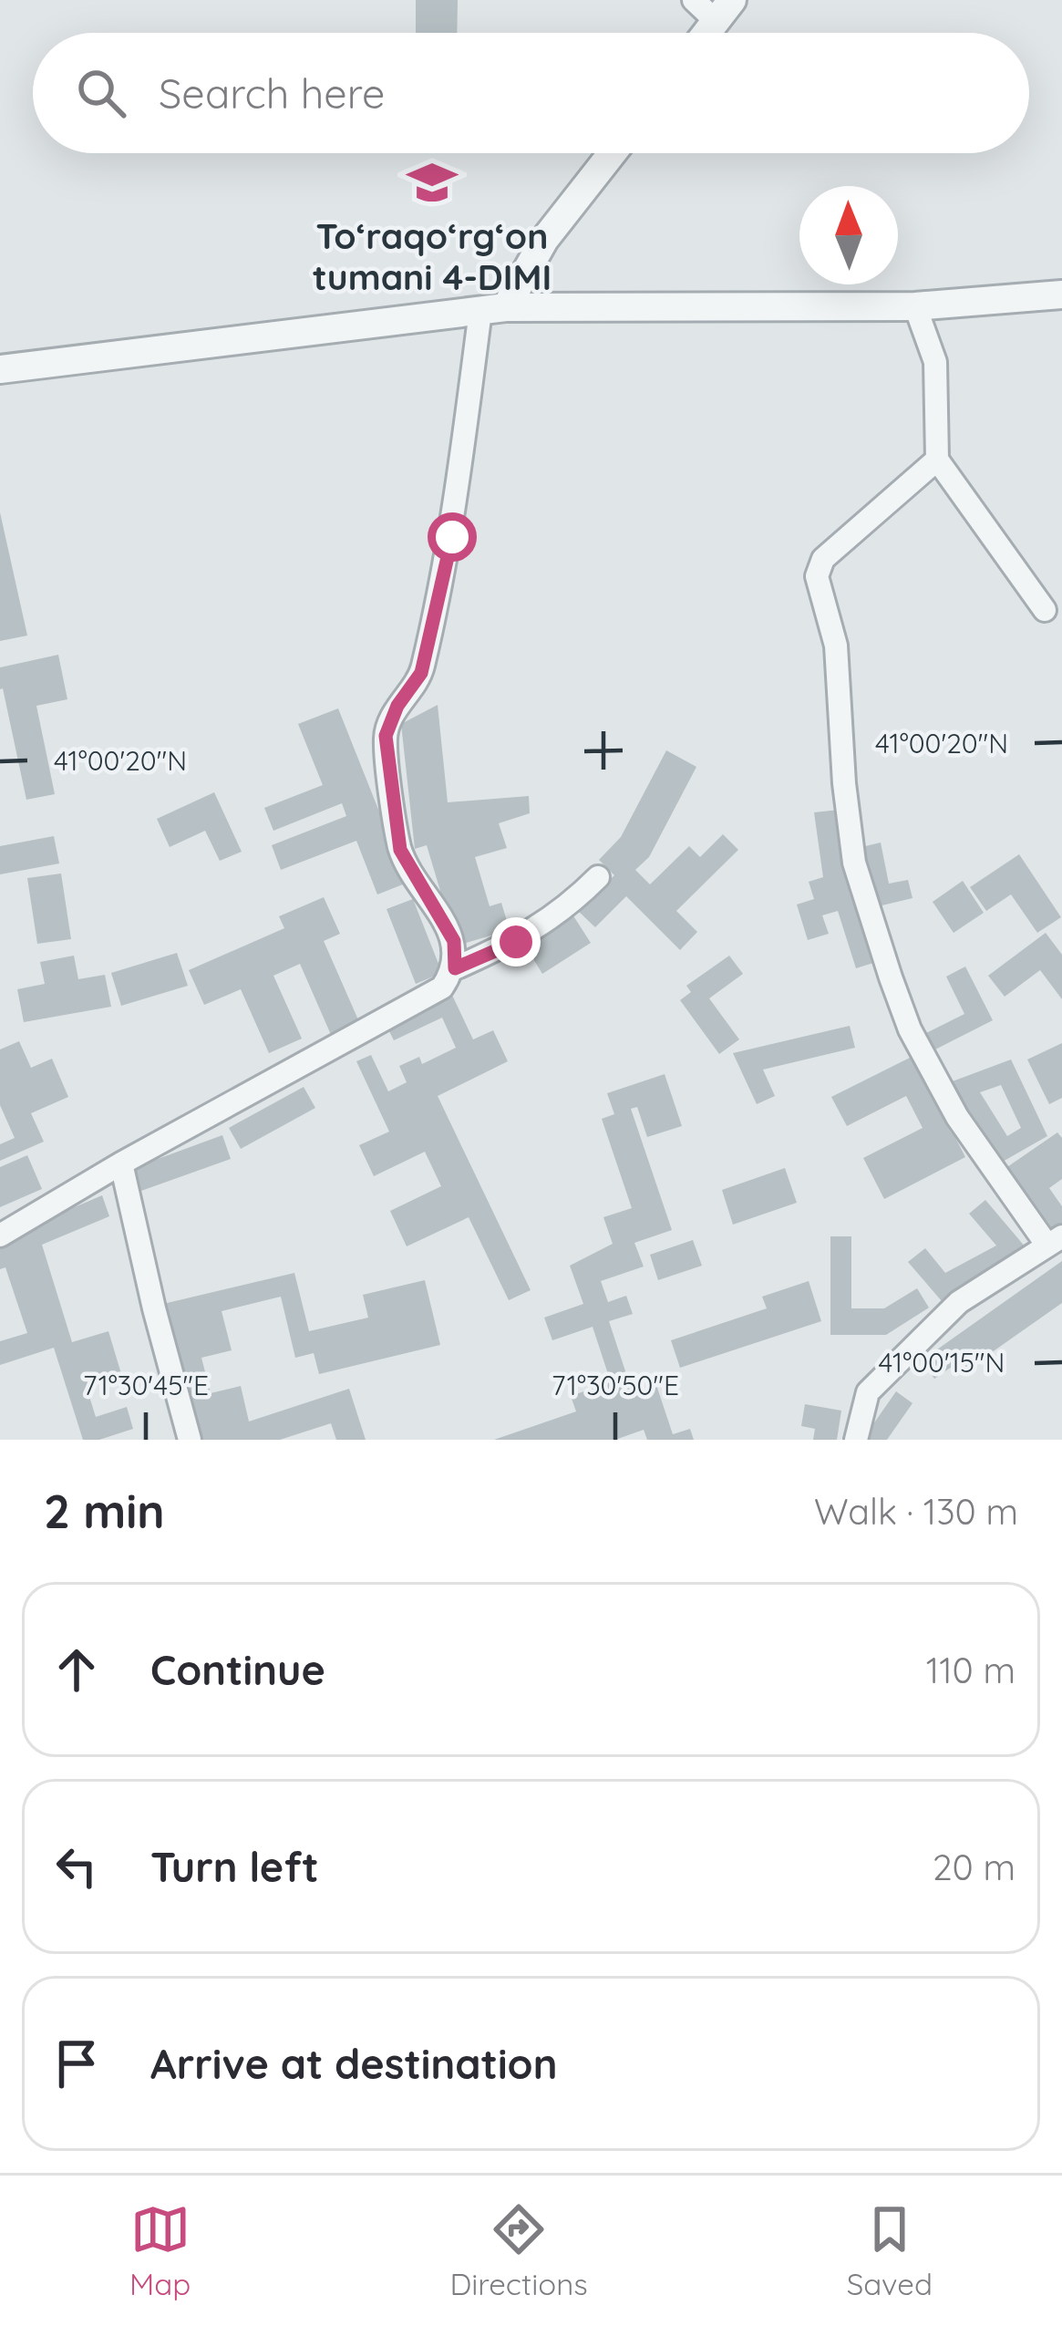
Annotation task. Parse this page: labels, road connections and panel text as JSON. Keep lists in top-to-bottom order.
{
  "places": {
    "school or university": ["To‘raqo‘rg‘on tumani 4-DIMI"]
  },
  "north": "top",
  "page": {
    "search": "Search here",
    "heading": ["2 min", "Walk · 130 m"],
    "list": [
      ["Continue", "110 m"],
      ["Turn left", "20 m"],
      "Arrive at destination"
    ],
    "nav": ["Map", "Directions", "Saved"]
  },
  "coordinates": [
    "41°00'20\"N",
    "41°00'15\"N",
    "71°30'45\"E",
    "71°30'50\"E"
  ]
}
